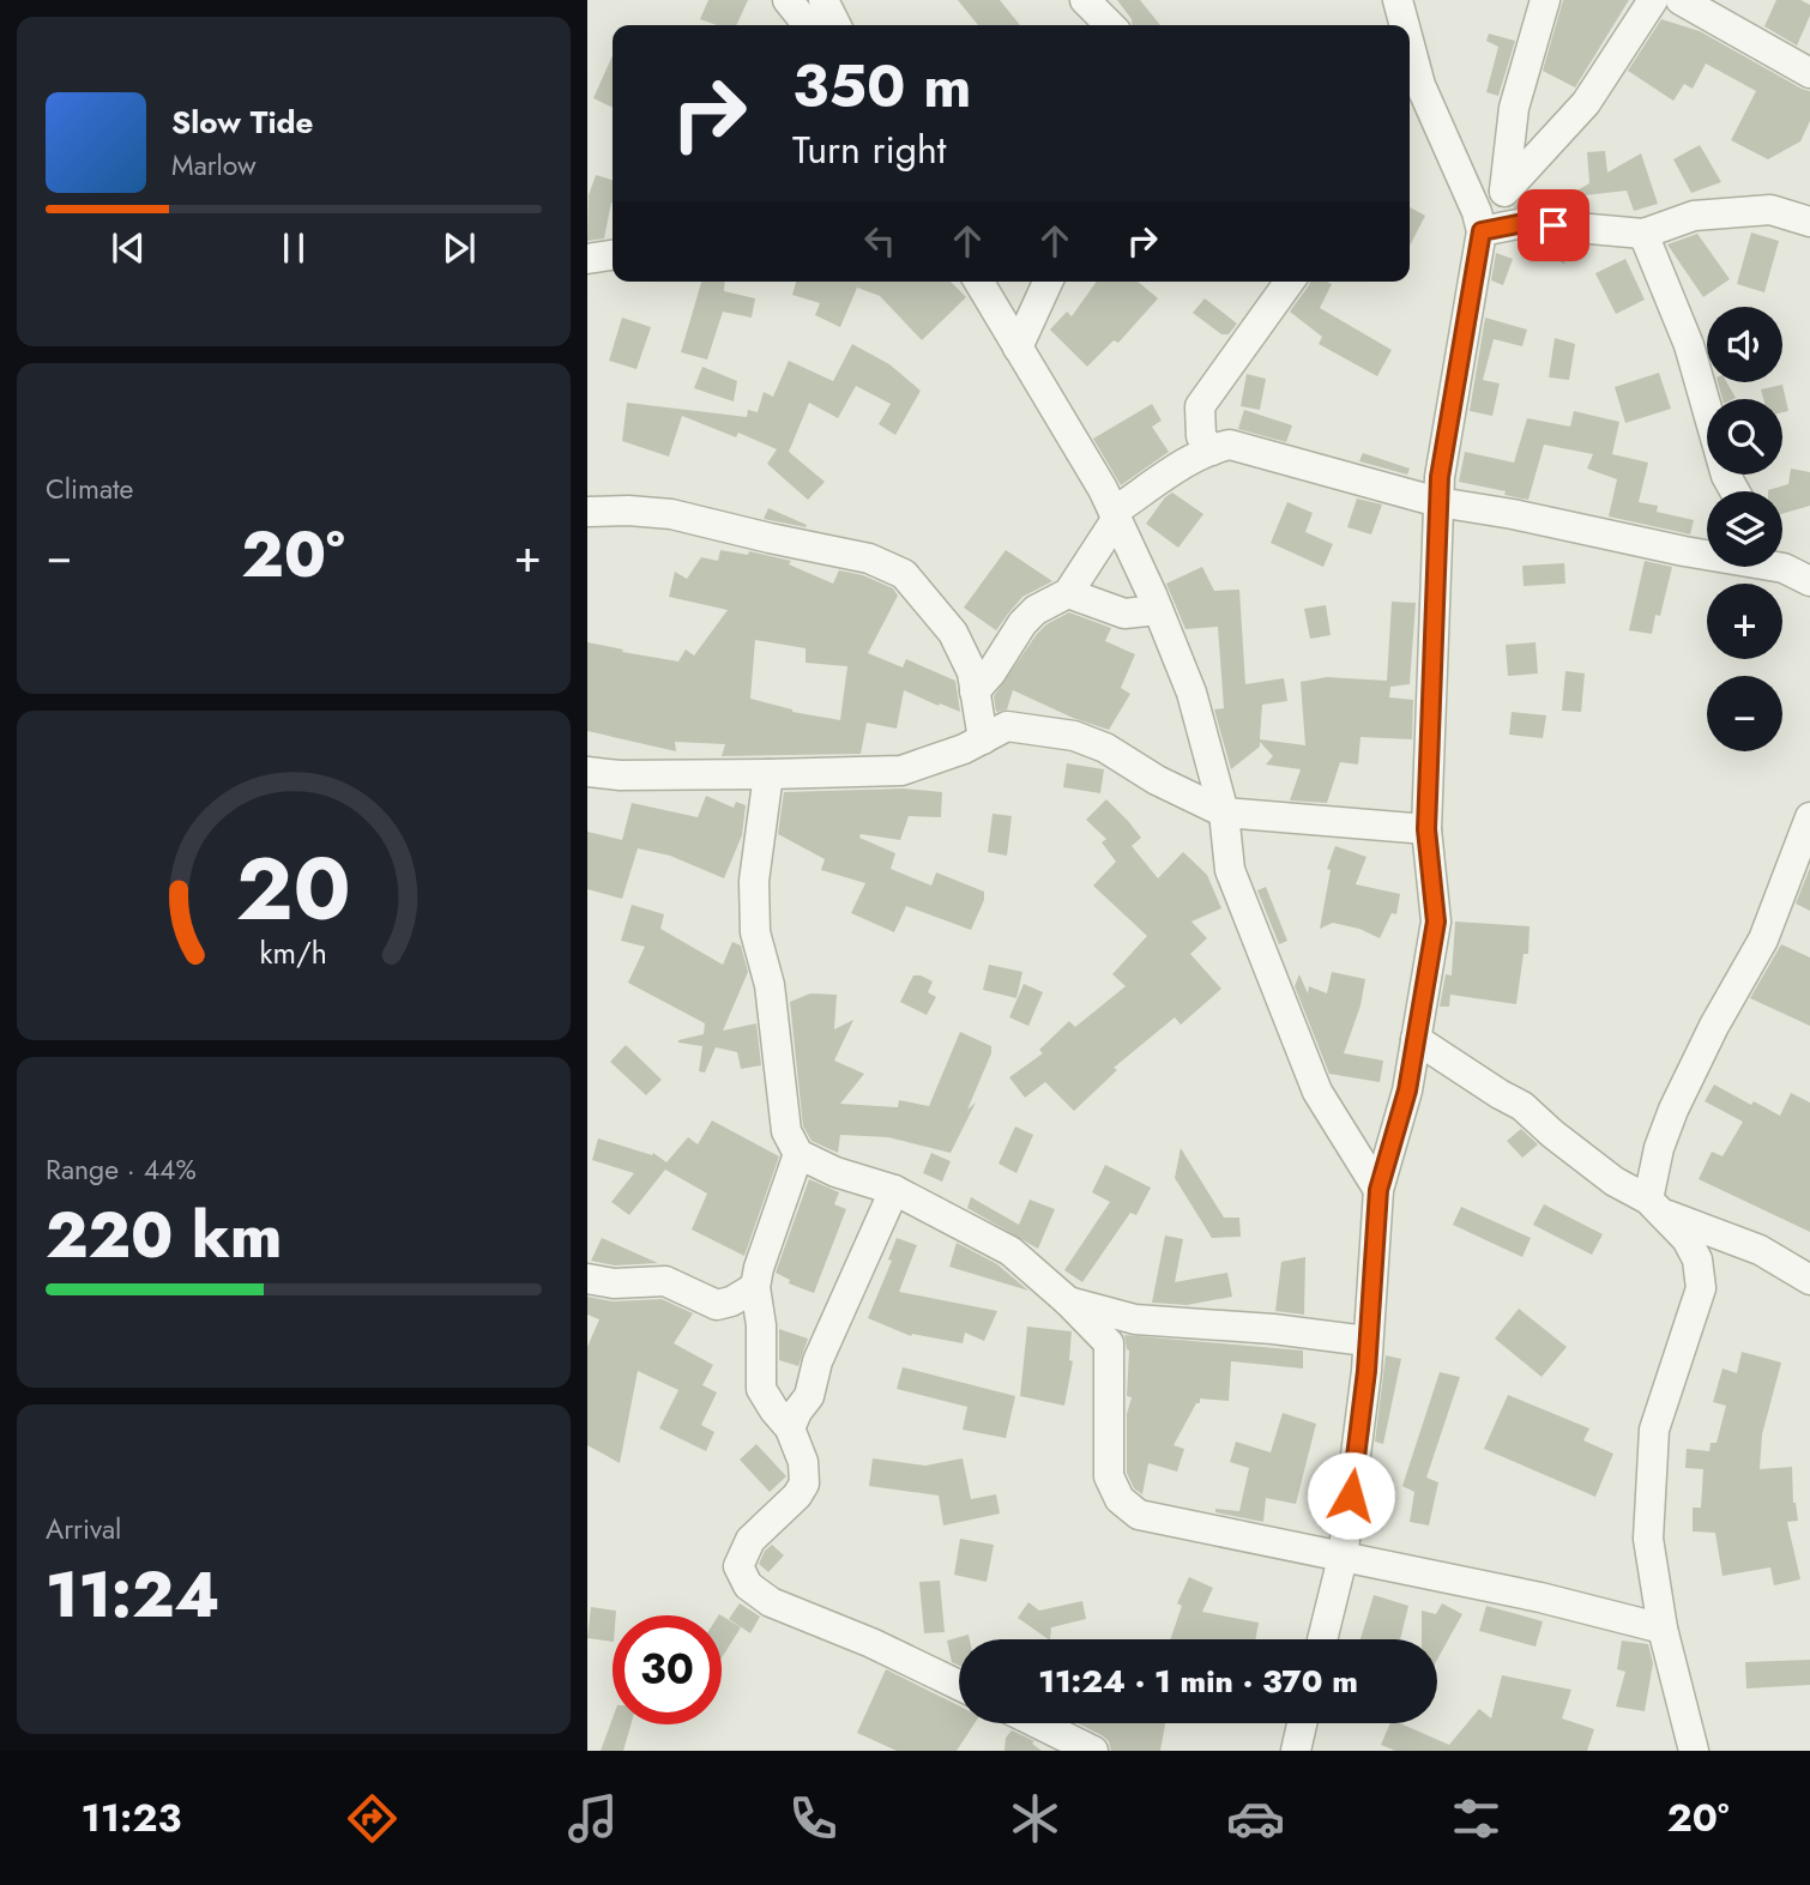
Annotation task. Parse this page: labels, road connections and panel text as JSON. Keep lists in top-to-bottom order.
{
  "page": {
    "turn": ["350 m", "Turn right"],
    "song": ["Slow Tide", "Marlow"],
    "map_buttons": ["+", "−"],
    "tile": [
      "Climate",
      ["Range · 44%", "220 km"],
      ["Arrival", "11:24"]
    ],
    "heat": ["−", "20°", "+"],
    "limit": "30",
    "trip": "11:24 · 1 min · 370 m",
    "tabs": ["11:23", "20°"],
    "gauge": ["20", "km/h"]
  }
}
